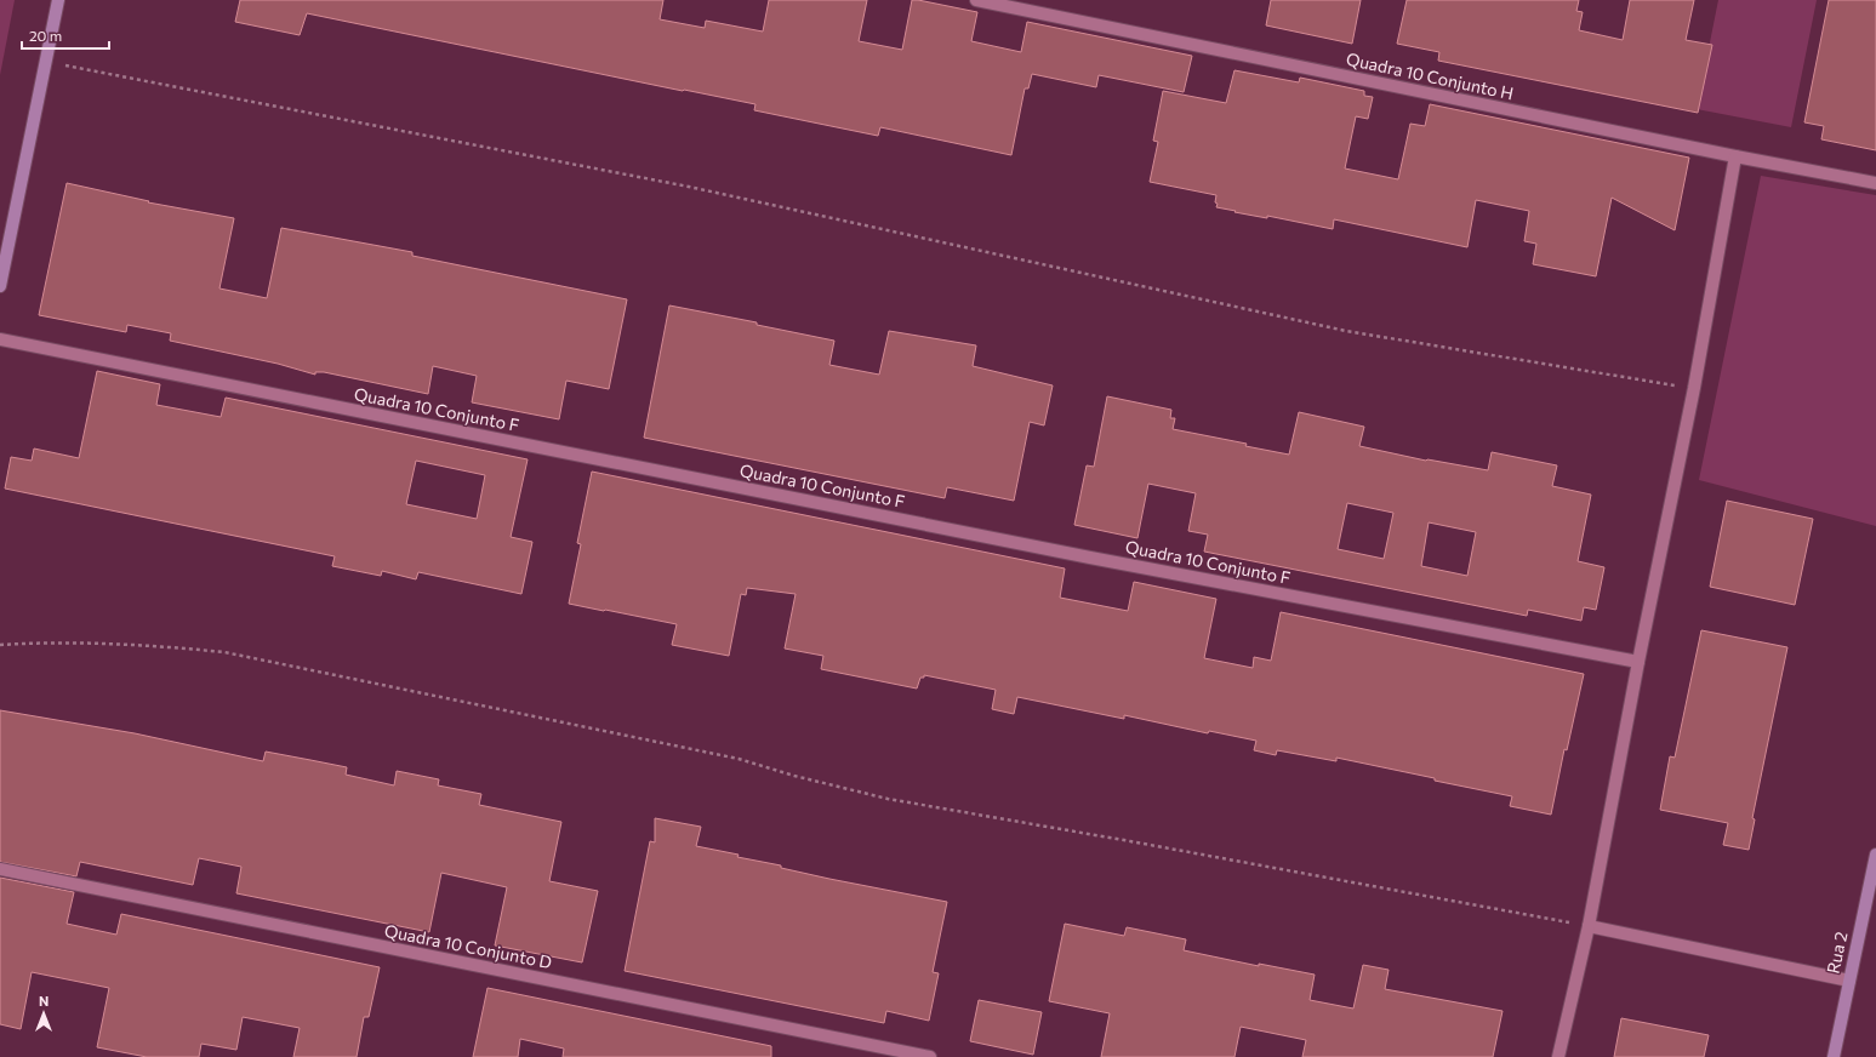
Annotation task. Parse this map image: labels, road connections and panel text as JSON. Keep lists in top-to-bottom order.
{
  "streets": {
    "street": [
      "Quadra 10 Conjunto H",
      "Quadra 10 Conjunto F",
      "Quadra 10 Conjunto D",
      "Rua 2"
    ]
  },
  "scale_bar": "20 m",
  "north": "top"
}
